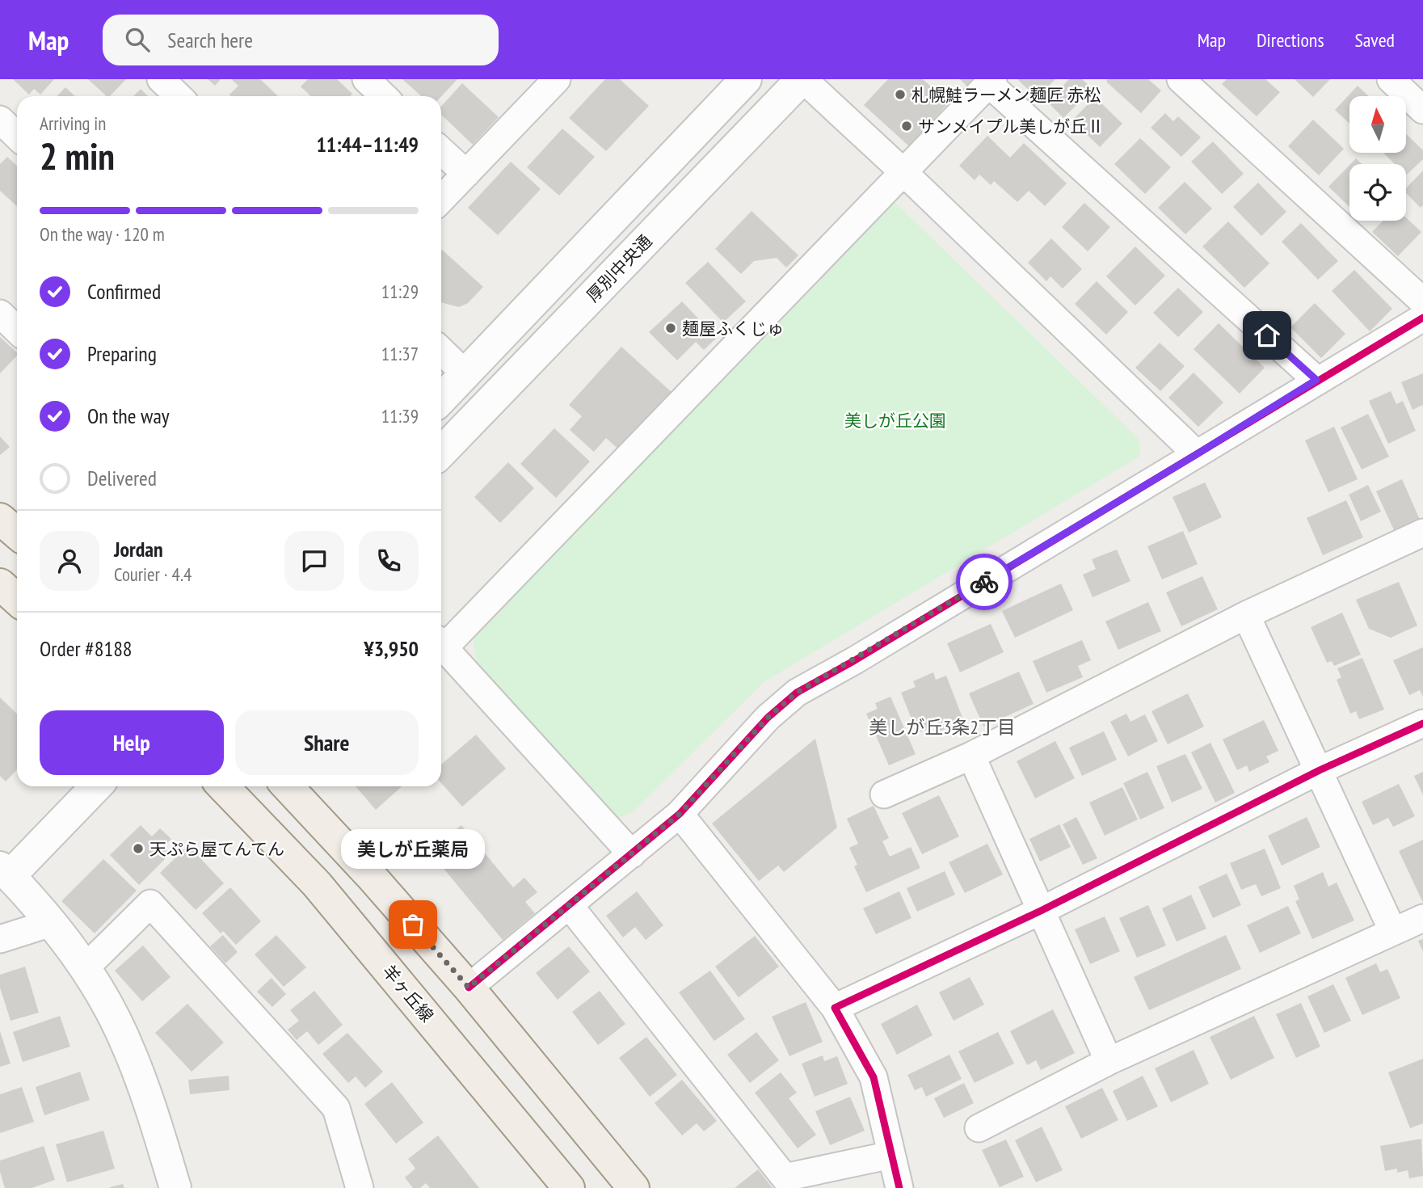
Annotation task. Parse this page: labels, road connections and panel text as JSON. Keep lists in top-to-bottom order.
{
  "streets": {
    "main road": ["羊ヶ丘線"],
    "street": ["厚別中央通"]
  },
  "districts": ["美しが丘3条2丁目"],
  "parks": ["美しが丘公園"],
  "places": [
    "札幌鮭ラーメン麺匠 赤松",
    "サンメイプル美しが丘Ⅱ",
    "麺屋ふくじゅ",
    "天ぷら屋てんてん",
    "美しが丘薬局"
  ],
  "north": "top",
  "page": {
    "header": "Map",
    "search": "Search here",
    "nav": ["Map", "Directions", "Saved"],
    "heading": ["2 min", "Arriving in", "11:44–11:49"],
    "panel": [
      "Jordan",
      "Courier · 4.4",
      "Order #8188",
      "¥3,950"
    ],
    "bar": "On the way · 120 m",
    "list": [
      ["Confirmed", "11:29"],
      ["Preparing", "11:37"],
      ["On the way", "11:39"],
      "Delivered"
    ],
    "buttons": ["Help", "Share"],
    "bubble": "美しが丘薬局"
  }
}
